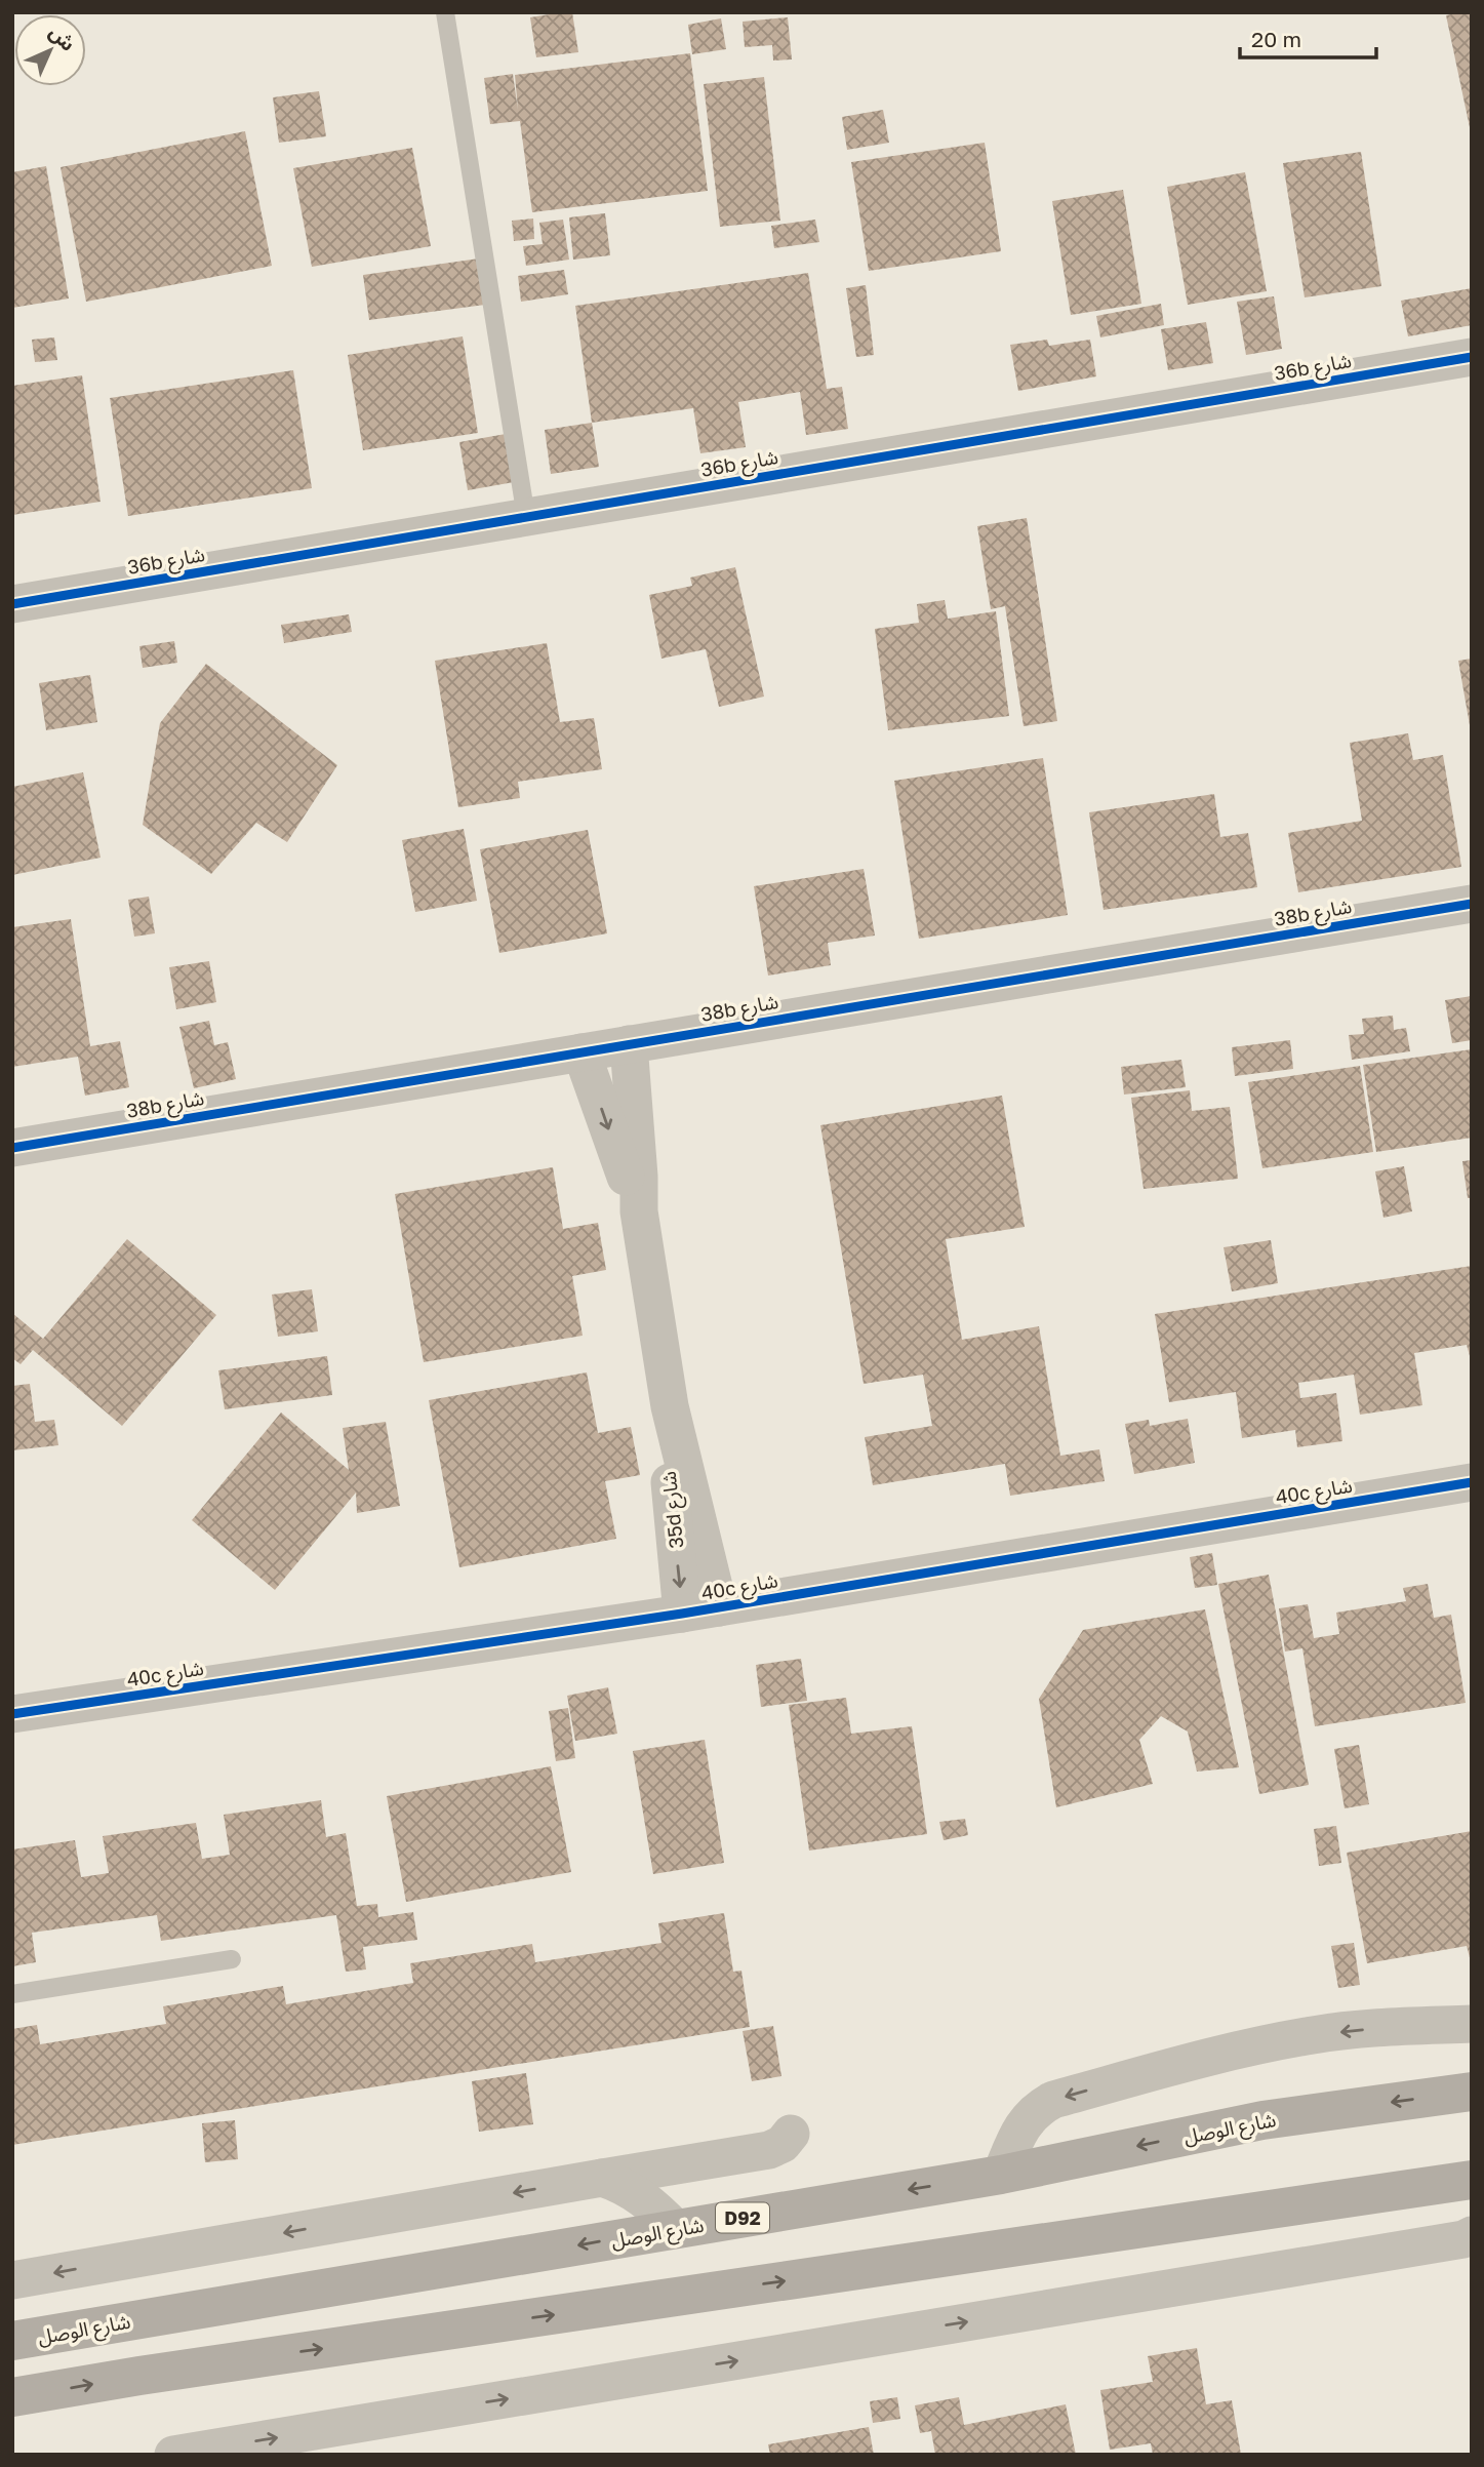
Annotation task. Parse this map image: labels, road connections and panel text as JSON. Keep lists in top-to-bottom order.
{
  "streets": {
    "main road": ["شارع الوصل", "D92"],
    "street": [
      "36b شارع",
      "38b شارع",
      "40c شارع",
      "35d شارع"
    ]
  },
  "crossings": [
    ["38b شارع", "35d شارع"],
    ["40c شارع", "35d شارع"]
  ],
  "scale_bar": "20 m",
  "north": "top right"
}
